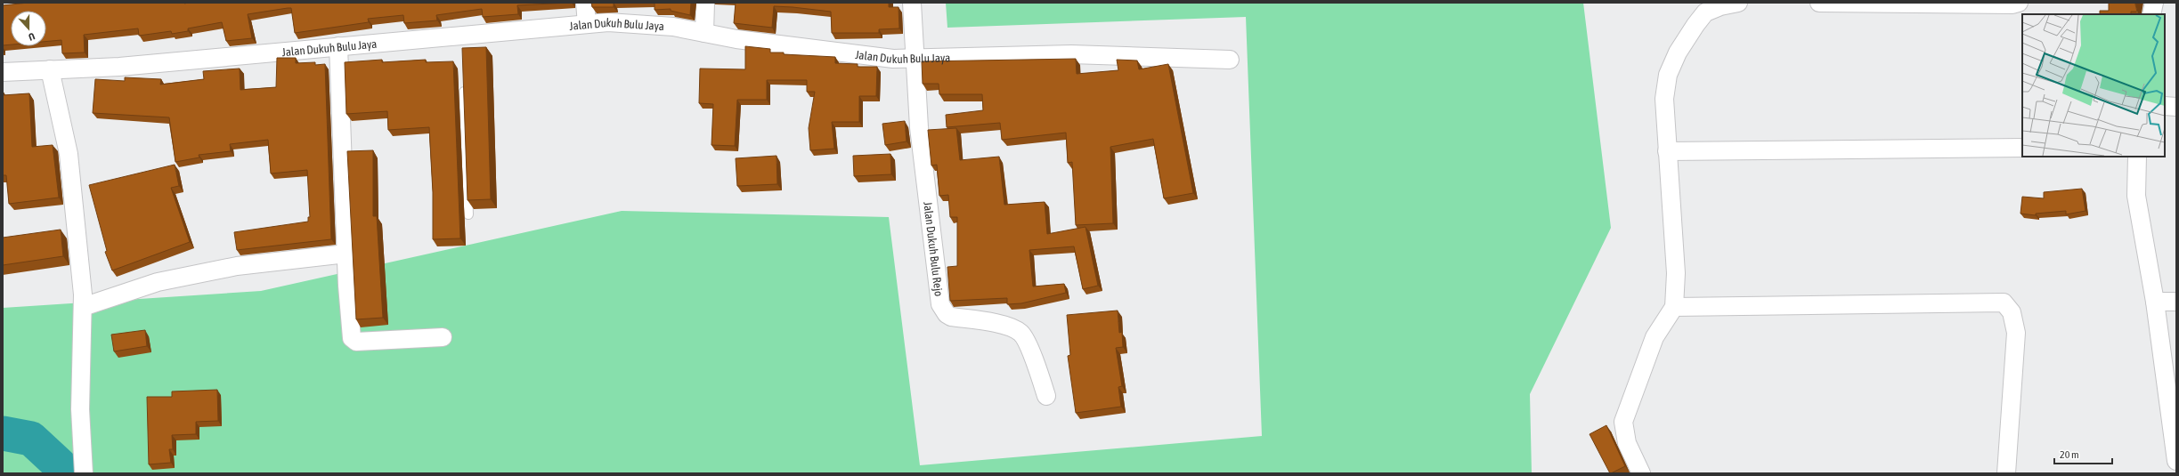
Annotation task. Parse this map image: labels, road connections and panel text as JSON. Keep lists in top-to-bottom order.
{
  "streets": {
    "street": ["Jalan Dukuh Bulu Jaya", "Jalan Dukuh Bulu Rejo"]
  },
  "crossings": [
    ["Jalan Dukuh Bulu Jaya", "Jalan Dukuh Bulu Rejo"]
  ],
  "scale_bar": "20 m",
  "north": "bottom"
}
